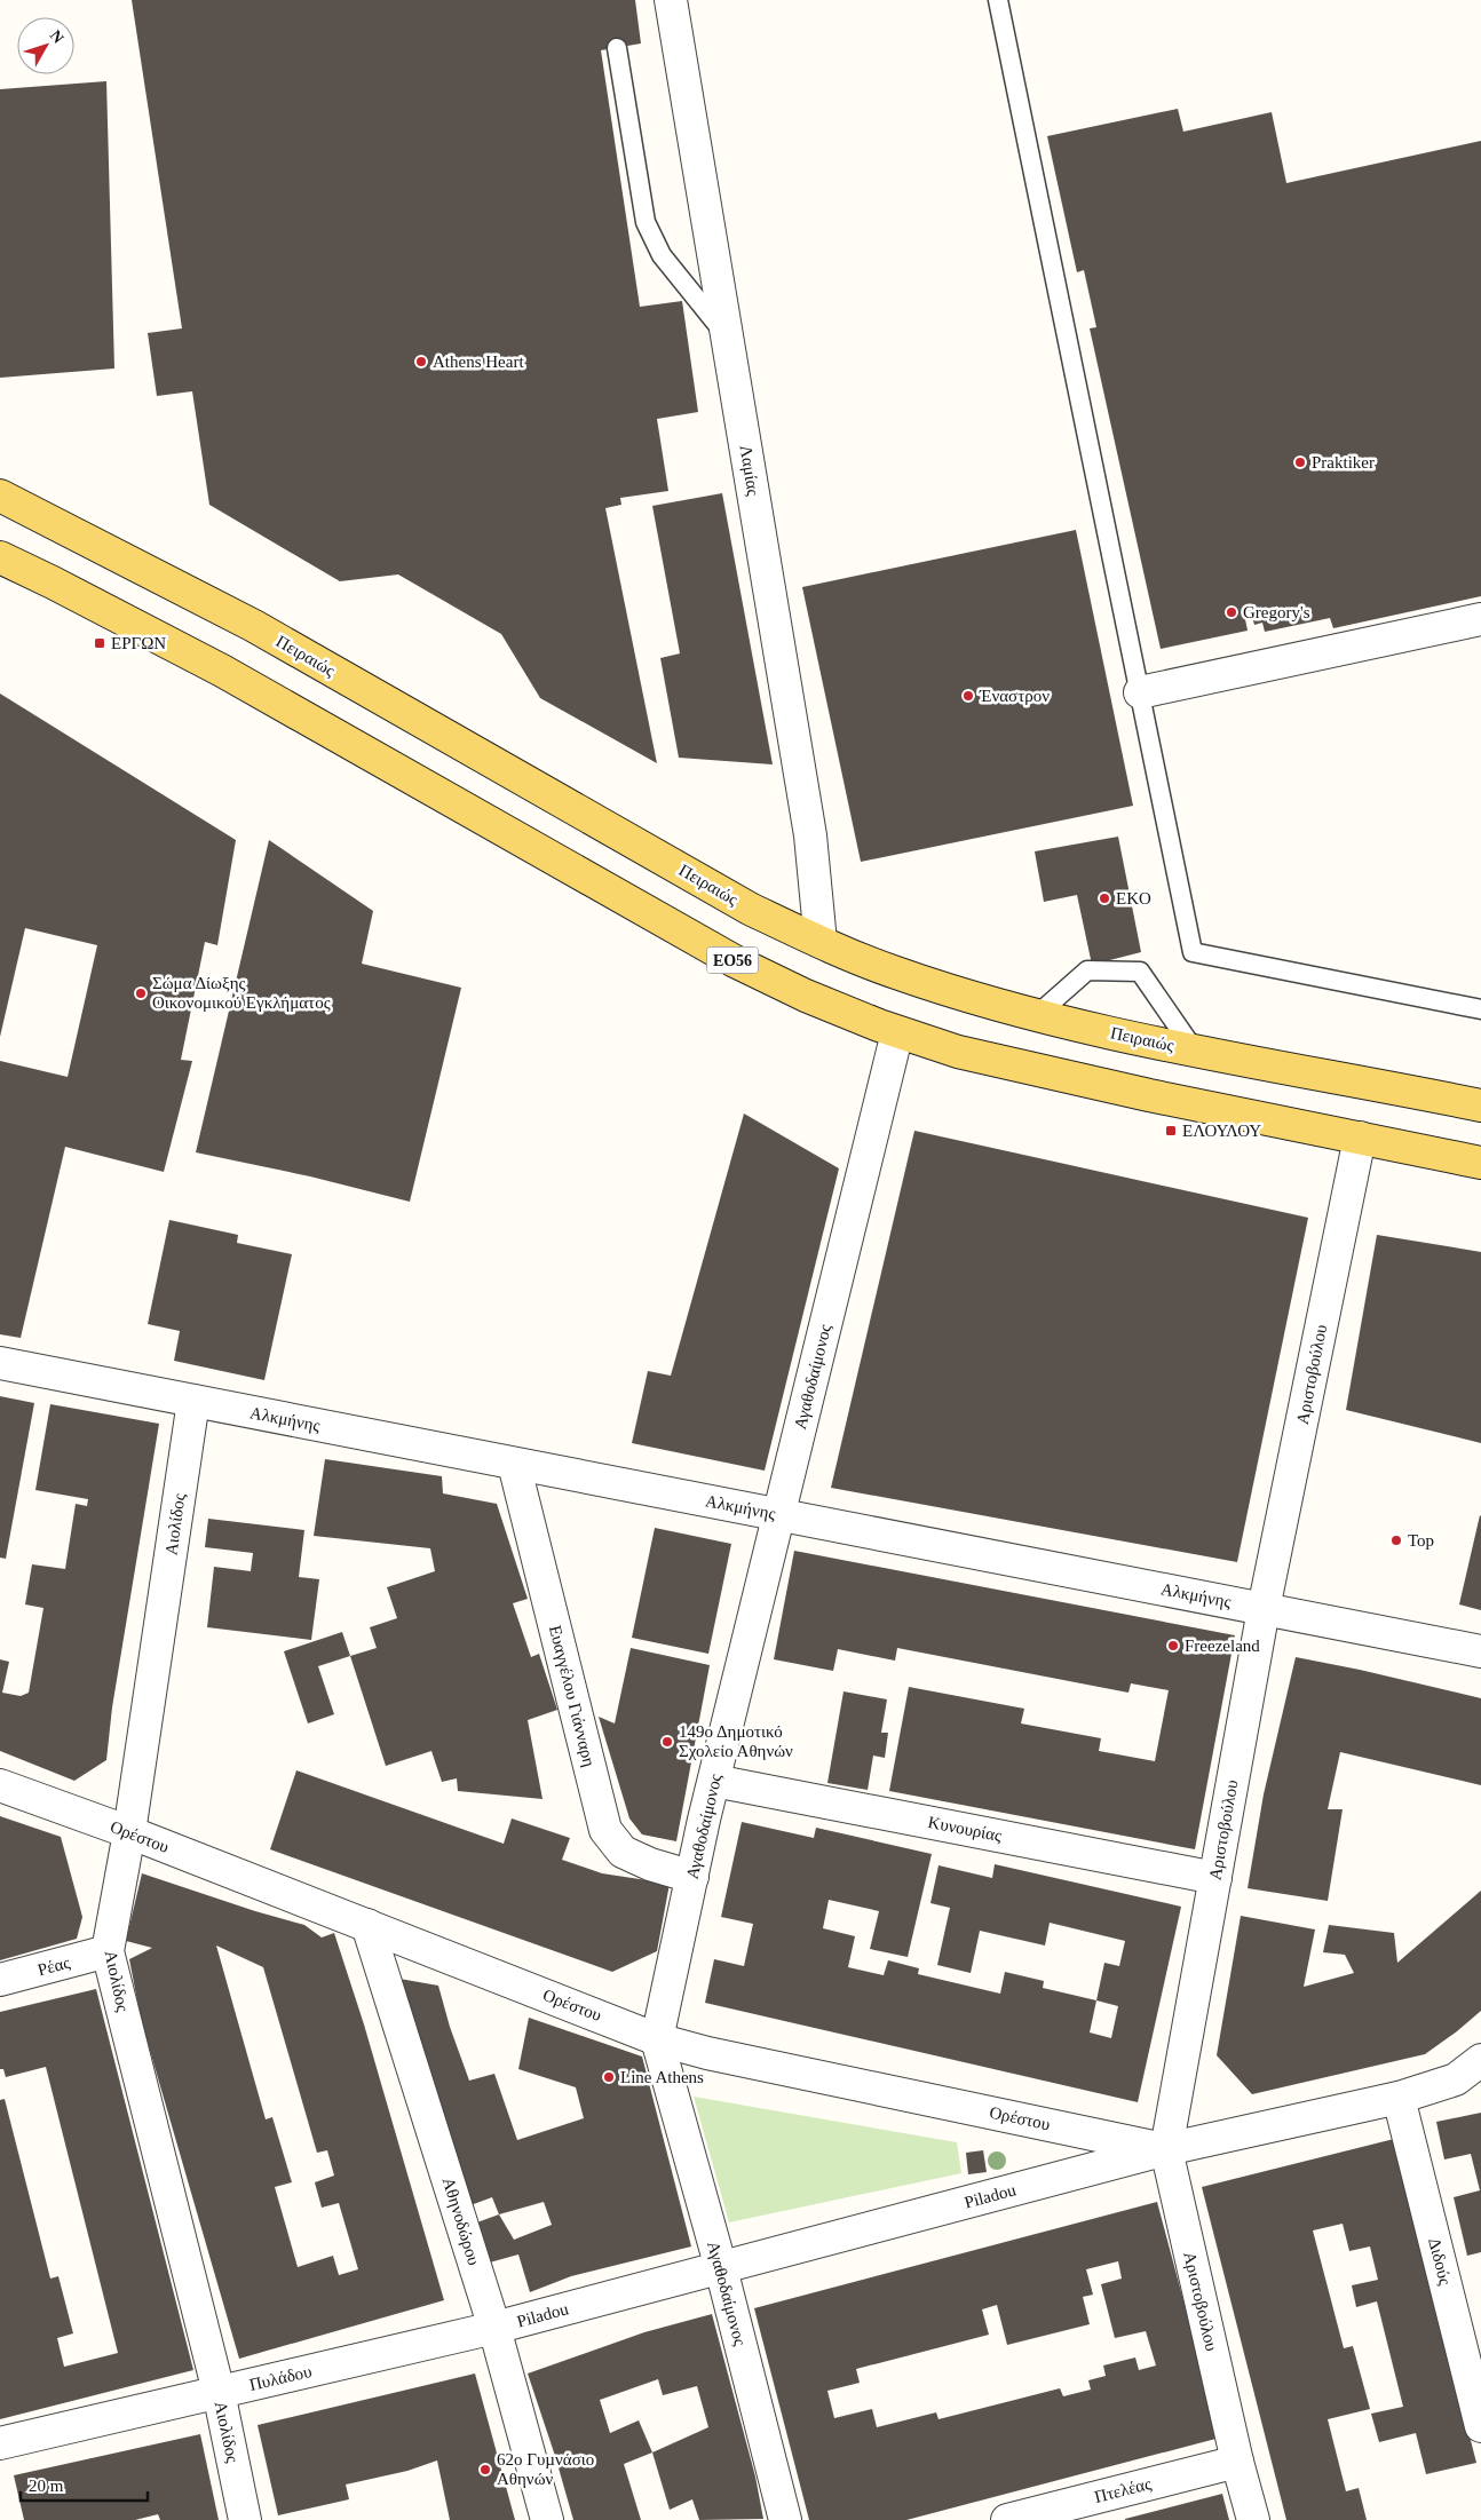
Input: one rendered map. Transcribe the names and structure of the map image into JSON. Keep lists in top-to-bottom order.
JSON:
{
  "streets": {
    "main road": ["Πειραιώς", "ΕΟ56"],
    "street": [
      "Λαμίας",
      "Αριστοβούλου",
      "Αγαθοδαίμονος",
      "Αλκμήνης",
      "Αιολίδος",
      "Ευαγγέλου Γιάνναρη",
      "Κυνουρίας",
      "Ορέστου",
      "Ρέας",
      "Piladou",
      "Αθηνοδώρου",
      "Διδούς",
      "Πυλάδου",
      "Πτελέας"
    ]
  },
  "crossings": [
    ["Λαμίας", "Πειραιώς"],
    ["ΕΟ56", "Αριστοβούλου"],
    ["ΕΟ56", "Αγαθοδαίμονος"],
    ["Αριστοβούλου", "Αλκμήνης"],
    ["Αριστοβούλου", "Κυνουρίας"],
    ["Αριστοβούλου", "Ορέστου"],
    ["Αριστοβούλου", "Piladou"],
    ["Αριστοβούλου", "Πτελέας"],
    ["Αγαθοδαίμονος", "Αλκμήνης"],
    ["Αγαθοδαίμονος", "Ευαγγέλου Γιάνναρη"],
    ["Αγαθοδαίμονος", "Κυνουρίας"],
    ["Αγαθοδαίμονος", "Ορέστου"],
    ["Αγαθοδαίμονος", "Piladou"],
    ["Αλκμήνης", "Αιολίδος"],
    ["Αλκμήνης", "Ευαγγέλου Γιάνναρη"],
    ["Αιολίδος", "Ορέστου"],
    ["Αιολίδος", "Ρέας"],
    ["Αιολίδος", "Πυλάδου"],
    ["Ορέστου", "Piladou"],
    ["Ορέστου", "Αθηνοδώρου"],
    ["Piladou", "Αθηνοδώρου"],
    ["Piladou", "Διδούς"],
    ["Piladou", "Πυλάδου"],
    ["Αθηνοδώρου", "Πυλάδου"]
  ],
  "places": {
    "other": [
      "Athens Heart",
      "Praktiker",
      "Gregory's",
      "Έναστρον",
      "EKO",
      "Σώμα Δίωξης Οικονομικού Εγκλήματος",
      "Top",
      "Freezeland",
      "149ο Δημοτικό Σχολείο Αθηνών",
      "Line Athens",
      "62ο Γυµνάσιο Αθηνών"
    ],
    "transit": ["ΕΡΓΩΝ", "ΕΛΟΥΛΟΥ"]
  },
  "scale_bar": "20 m",
  "north": "top right"
}
